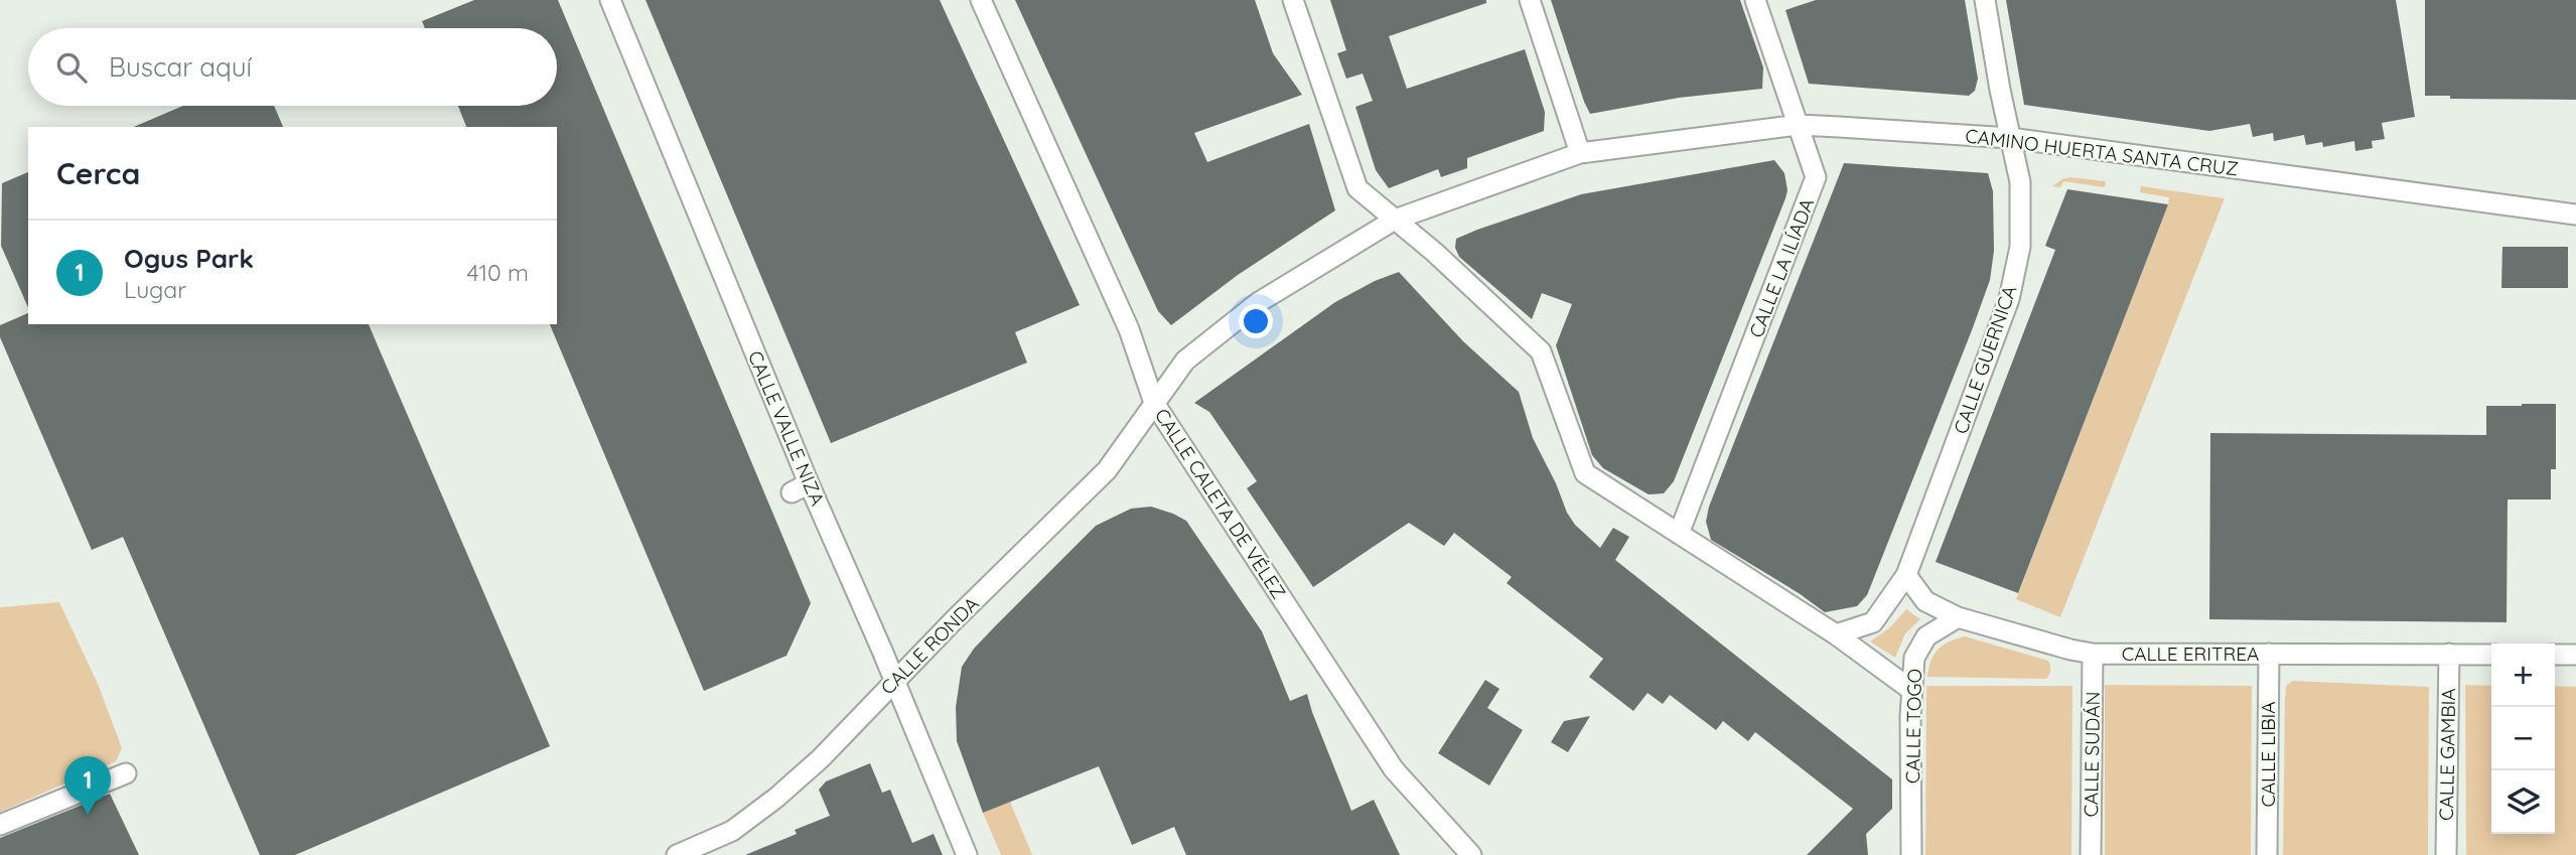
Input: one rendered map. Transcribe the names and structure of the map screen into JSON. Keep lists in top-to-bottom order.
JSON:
{
  "streets": {
    "street": [
      "CAMINO HUERTA SANTA CRUZ",
      "CALLE LA ILÍADA",
      "CALLE GUERNICA",
      "CALLE VALLE NIZA",
      "CALLE CALETA DE VÉLEZ",
      "CALLE RONDA",
      "CALLE ERITREA",
      "CALLE TOGO",
      "CALLE SUDÁN",
      "CALLE LIBIA",
      "CALLE GAMBIA"
    ]
  },
  "crossings": [
    ["CAMINO HUERTA SANTA CRUZ", "CALLE LA ILÍADA"],
    ["CAMINO HUERTA SANTA CRUZ", "CALLE GUERNICA"],
    ["CAMINO HUERTA SANTA CRUZ", "CALLE CALETA DE VÉLEZ"],
    ["CAMINO HUERTA SANTA CRUZ", "CALLE RONDA"],
    ["CALLE GUERNICA", "CALLE ERITREA"],
    ["CALLE VALLE NIZA", "CALLE RONDA"],
    ["CALLE CALETA DE VÉLEZ", "CALLE RONDA"],
    ["CALLE ERITREA", "CALLE TOGO"],
    ["CALLE ERITREA", "CALLE SUDÁN"],
    ["CALLE ERITREA", "CALLE LIBIA"],
    ["CALLE ERITREA", "CALLE GAMBIA"]
  ],
  "page": {
    "search": "Buscar aquí",
    "heading": "Cerca",
    "list": [
      {
        "mark": "1",
        "name": "Ogus Park",
        "note": "Lugar",
        "value": "410 m"
      }
    ],
    "map_buttons": ["+", "−"],
    "pins": "1"
  }
}
